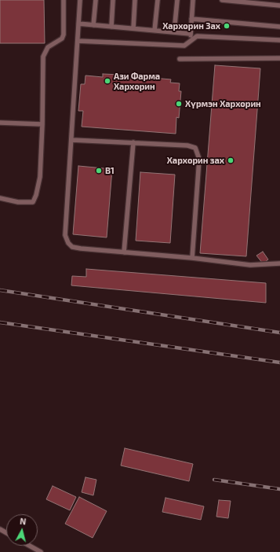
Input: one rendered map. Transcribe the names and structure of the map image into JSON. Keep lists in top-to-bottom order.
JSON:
{
  "places": [
    "Хархорин 3ах",
    "Ази Фарма Хархорин",
    "Хүрмэн Хархорин",
    "Хархорин зах",
    "B1"
  ],
  "north": "top"
}
